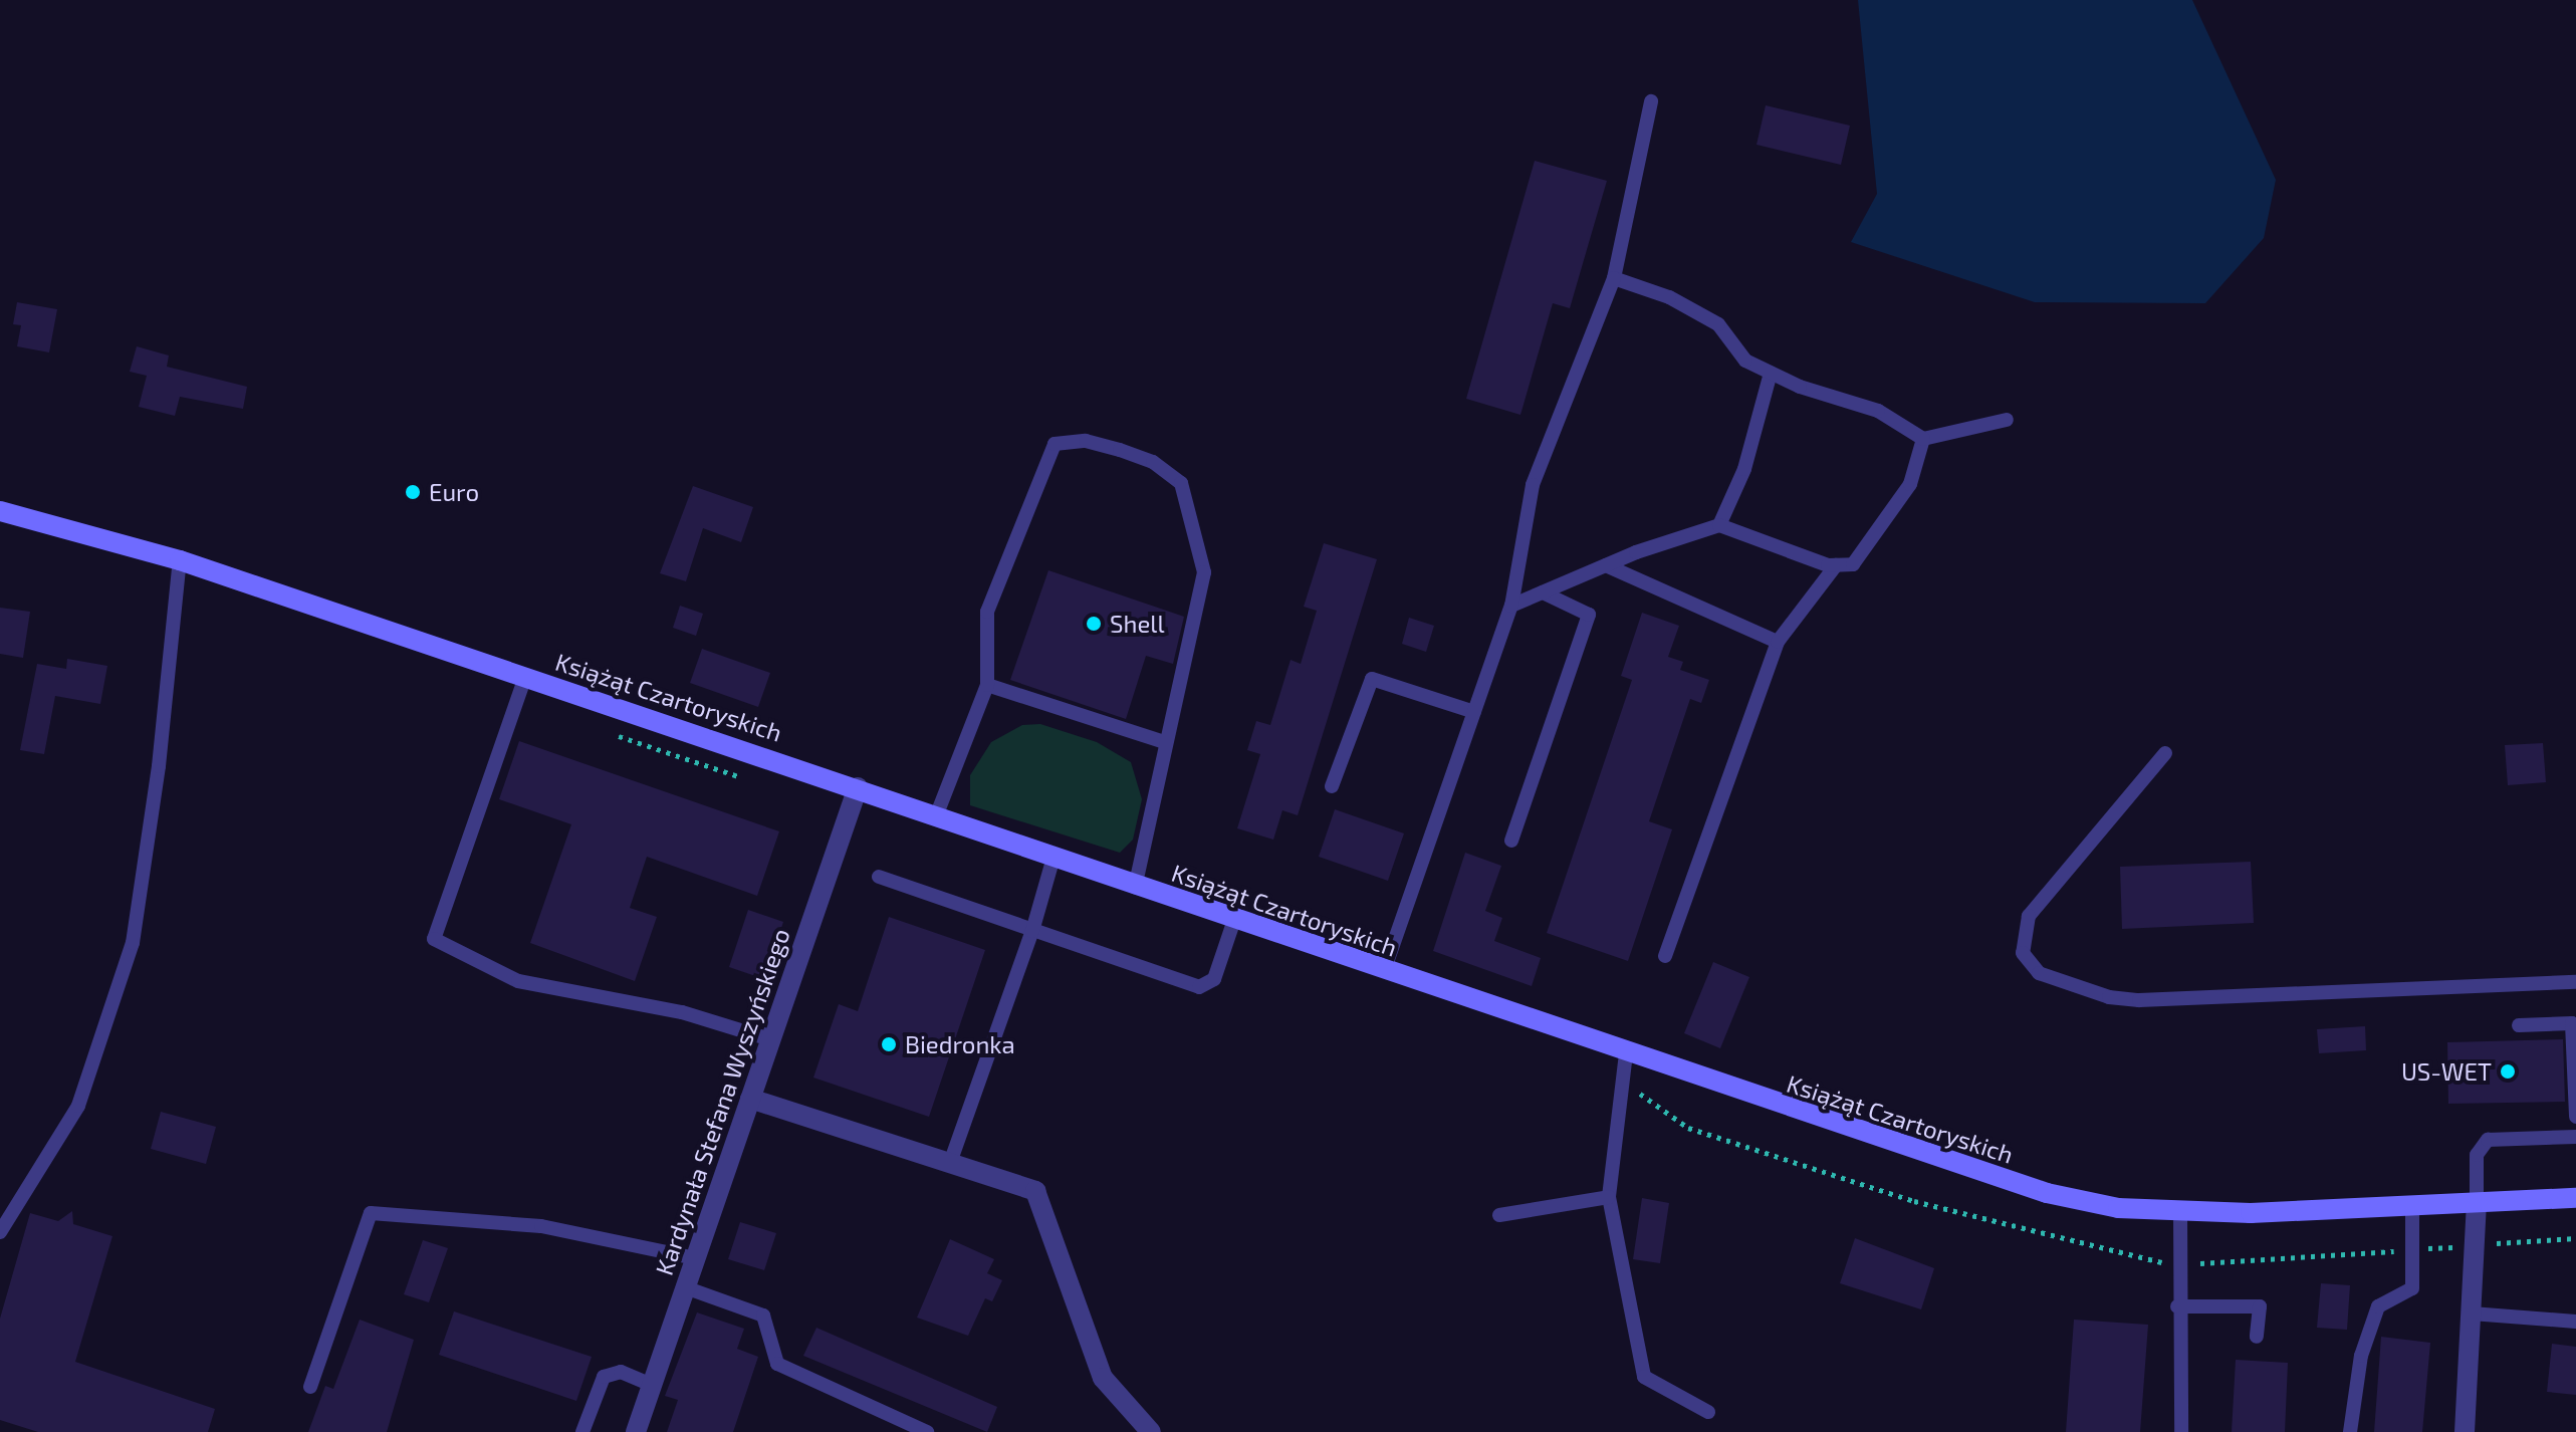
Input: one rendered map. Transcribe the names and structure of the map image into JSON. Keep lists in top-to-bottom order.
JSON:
{
  "streets": {
    "main road": ["Książąt Czartoryskich"],
    "street": ["Kardynała Stefana Wyszyńskiego"]
  },
  "crossings": [
    ["Książąt Czartoryskich", "Kardynała Stefana Wyszyńskiego"]
  ],
  "places": [
    "Euro",
    "Shell",
    "Biedronka",
    "US-WET"
  ]
}
